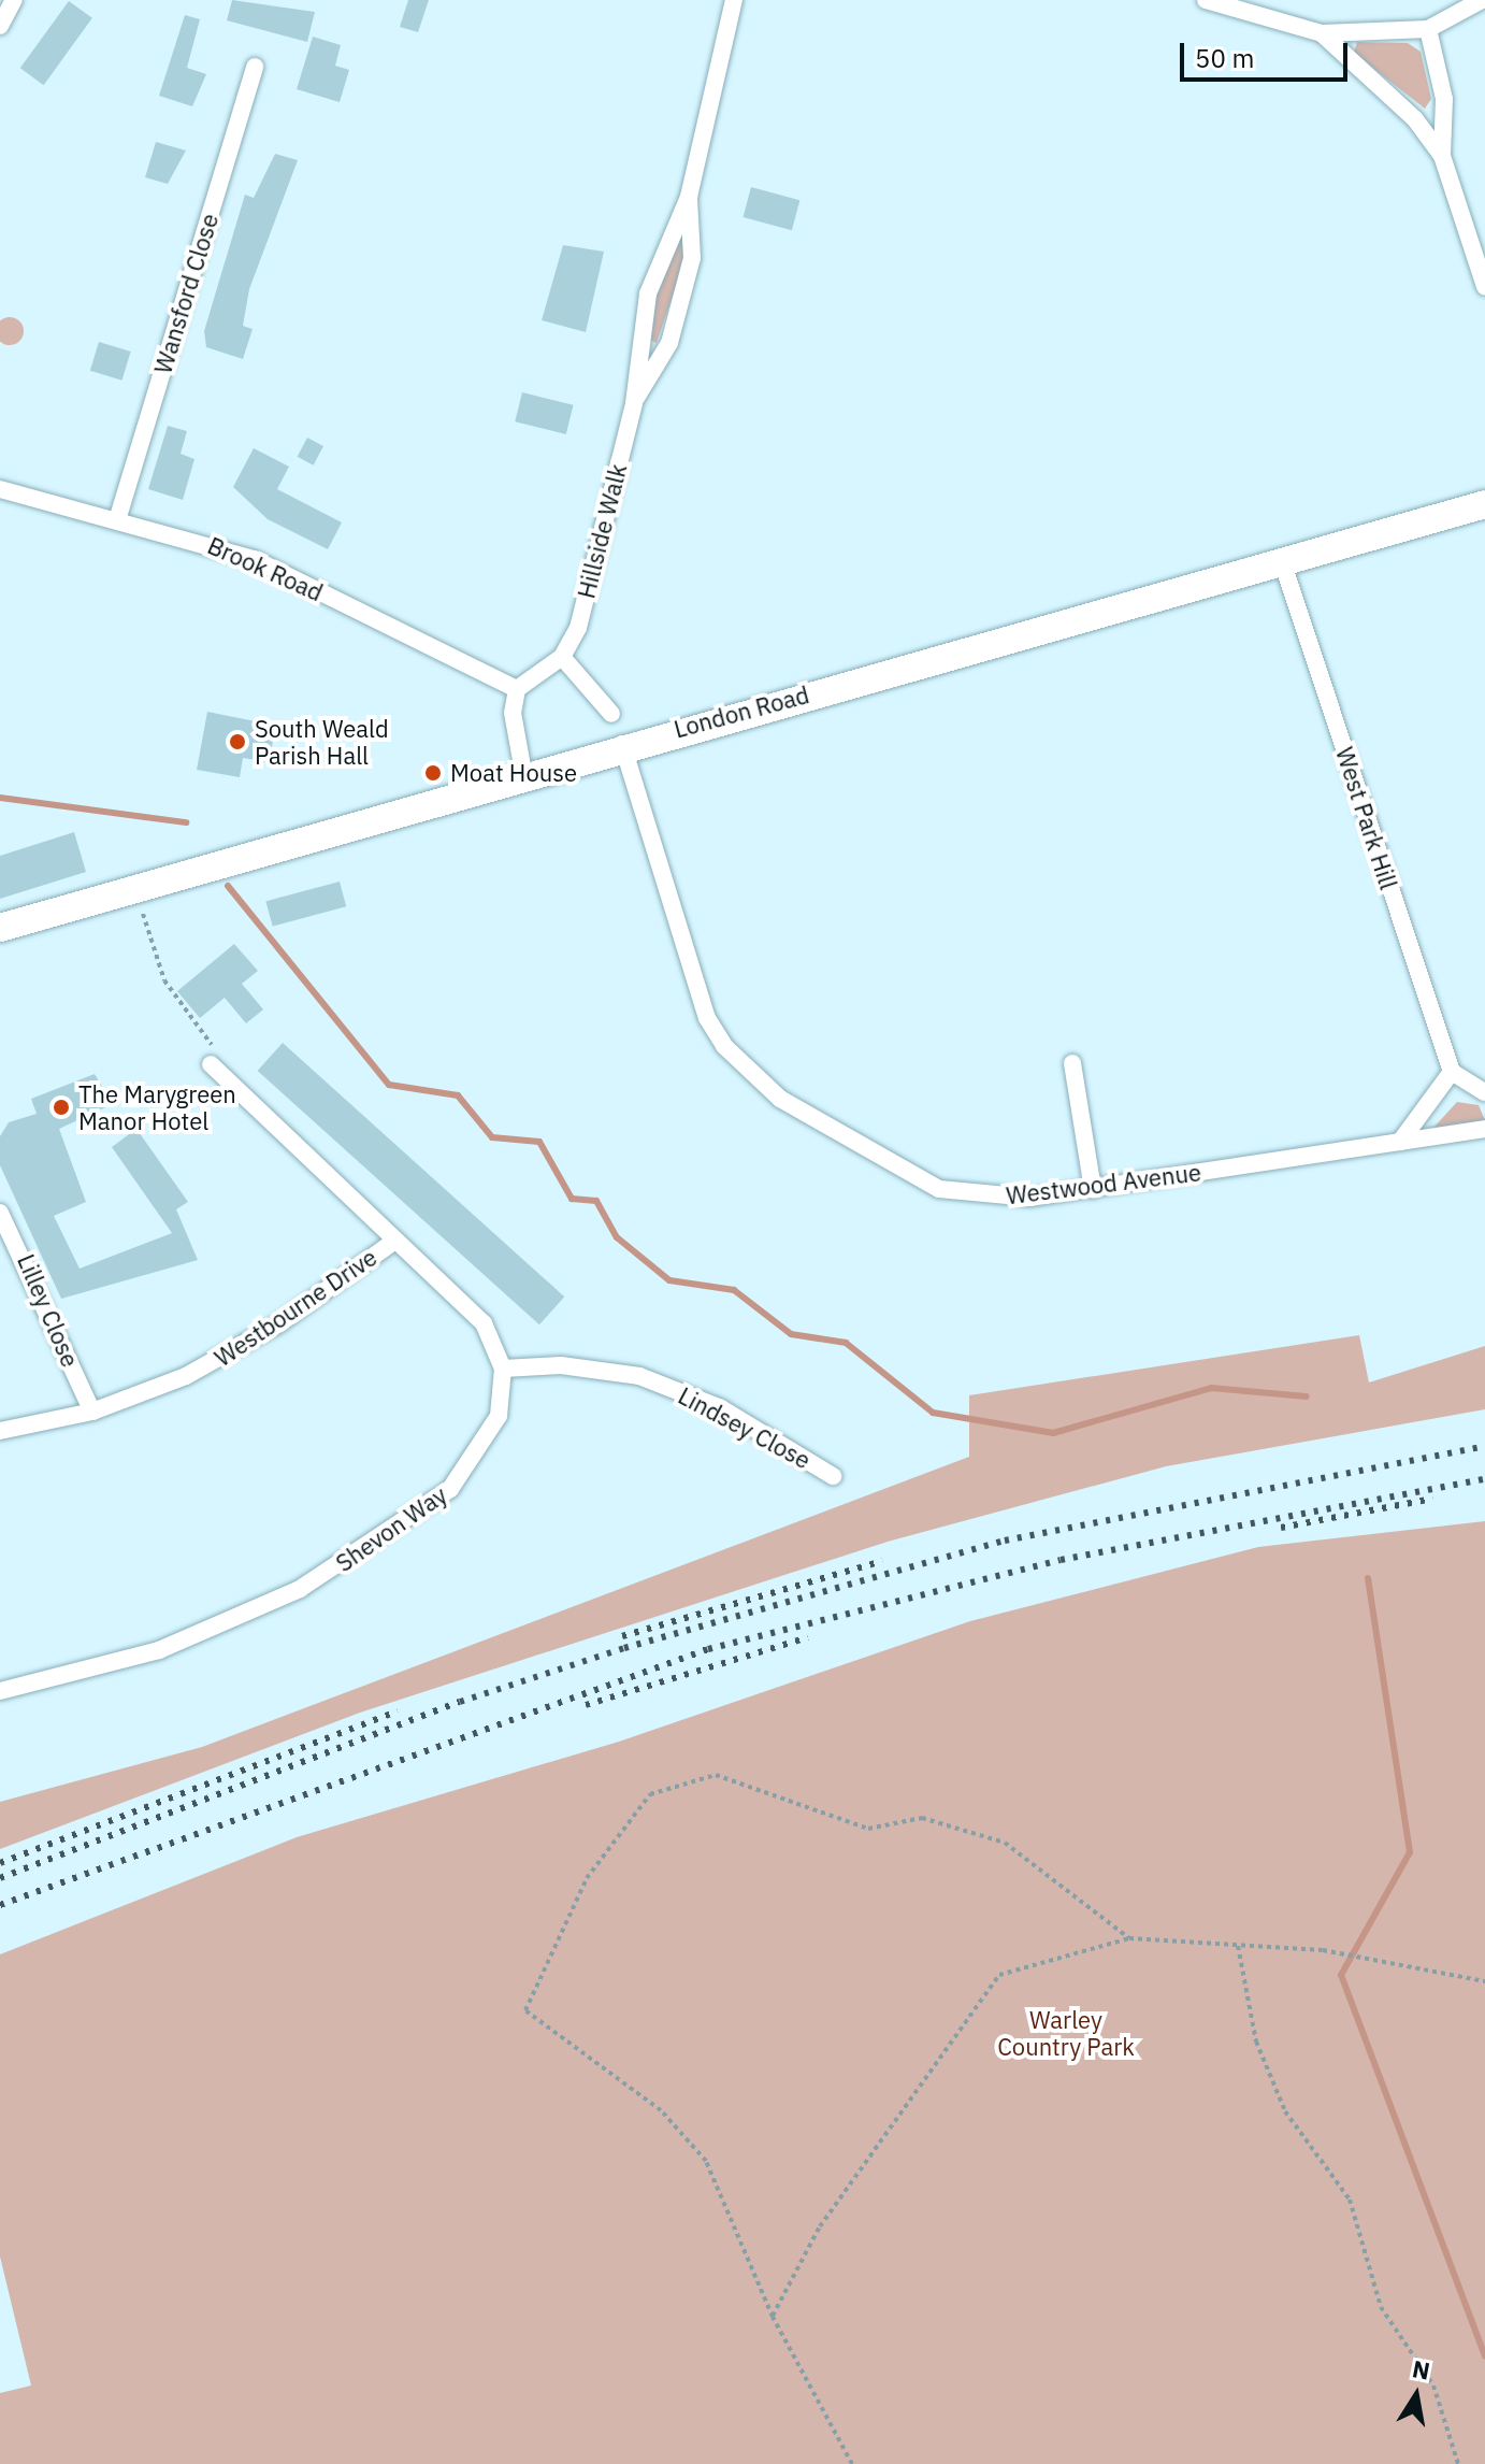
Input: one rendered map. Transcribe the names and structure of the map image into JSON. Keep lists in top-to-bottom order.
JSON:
{
  "streets": {
    "main road": ["London Road"],
    "street": [
      "Wansford Close",
      "Hillside Walk",
      "Brook Road",
      "West Park Hill",
      "Westwood Avenue",
      "Westbourne Drive",
      "Lilley Close",
      "Lindsey Close",
      "Shevon Way"
    ]
  },
  "crossings": [
    ["Wansford Close", "Brook Road"],
    ["London Road", "West Park Hill"],
    ["London Road", "Westwood Avenue"],
    ["Westbourne Drive", "Lilley Close"],
    ["Lindsey Close", "Shevon Way"]
  ],
  "parks": ["Warley Country Park"],
  "places": ["South Weald Parish Hall", "Moat House", "The Marygreen Manor Hotel"],
  "scale_bar": "50 m",
  "north": "top"
}
